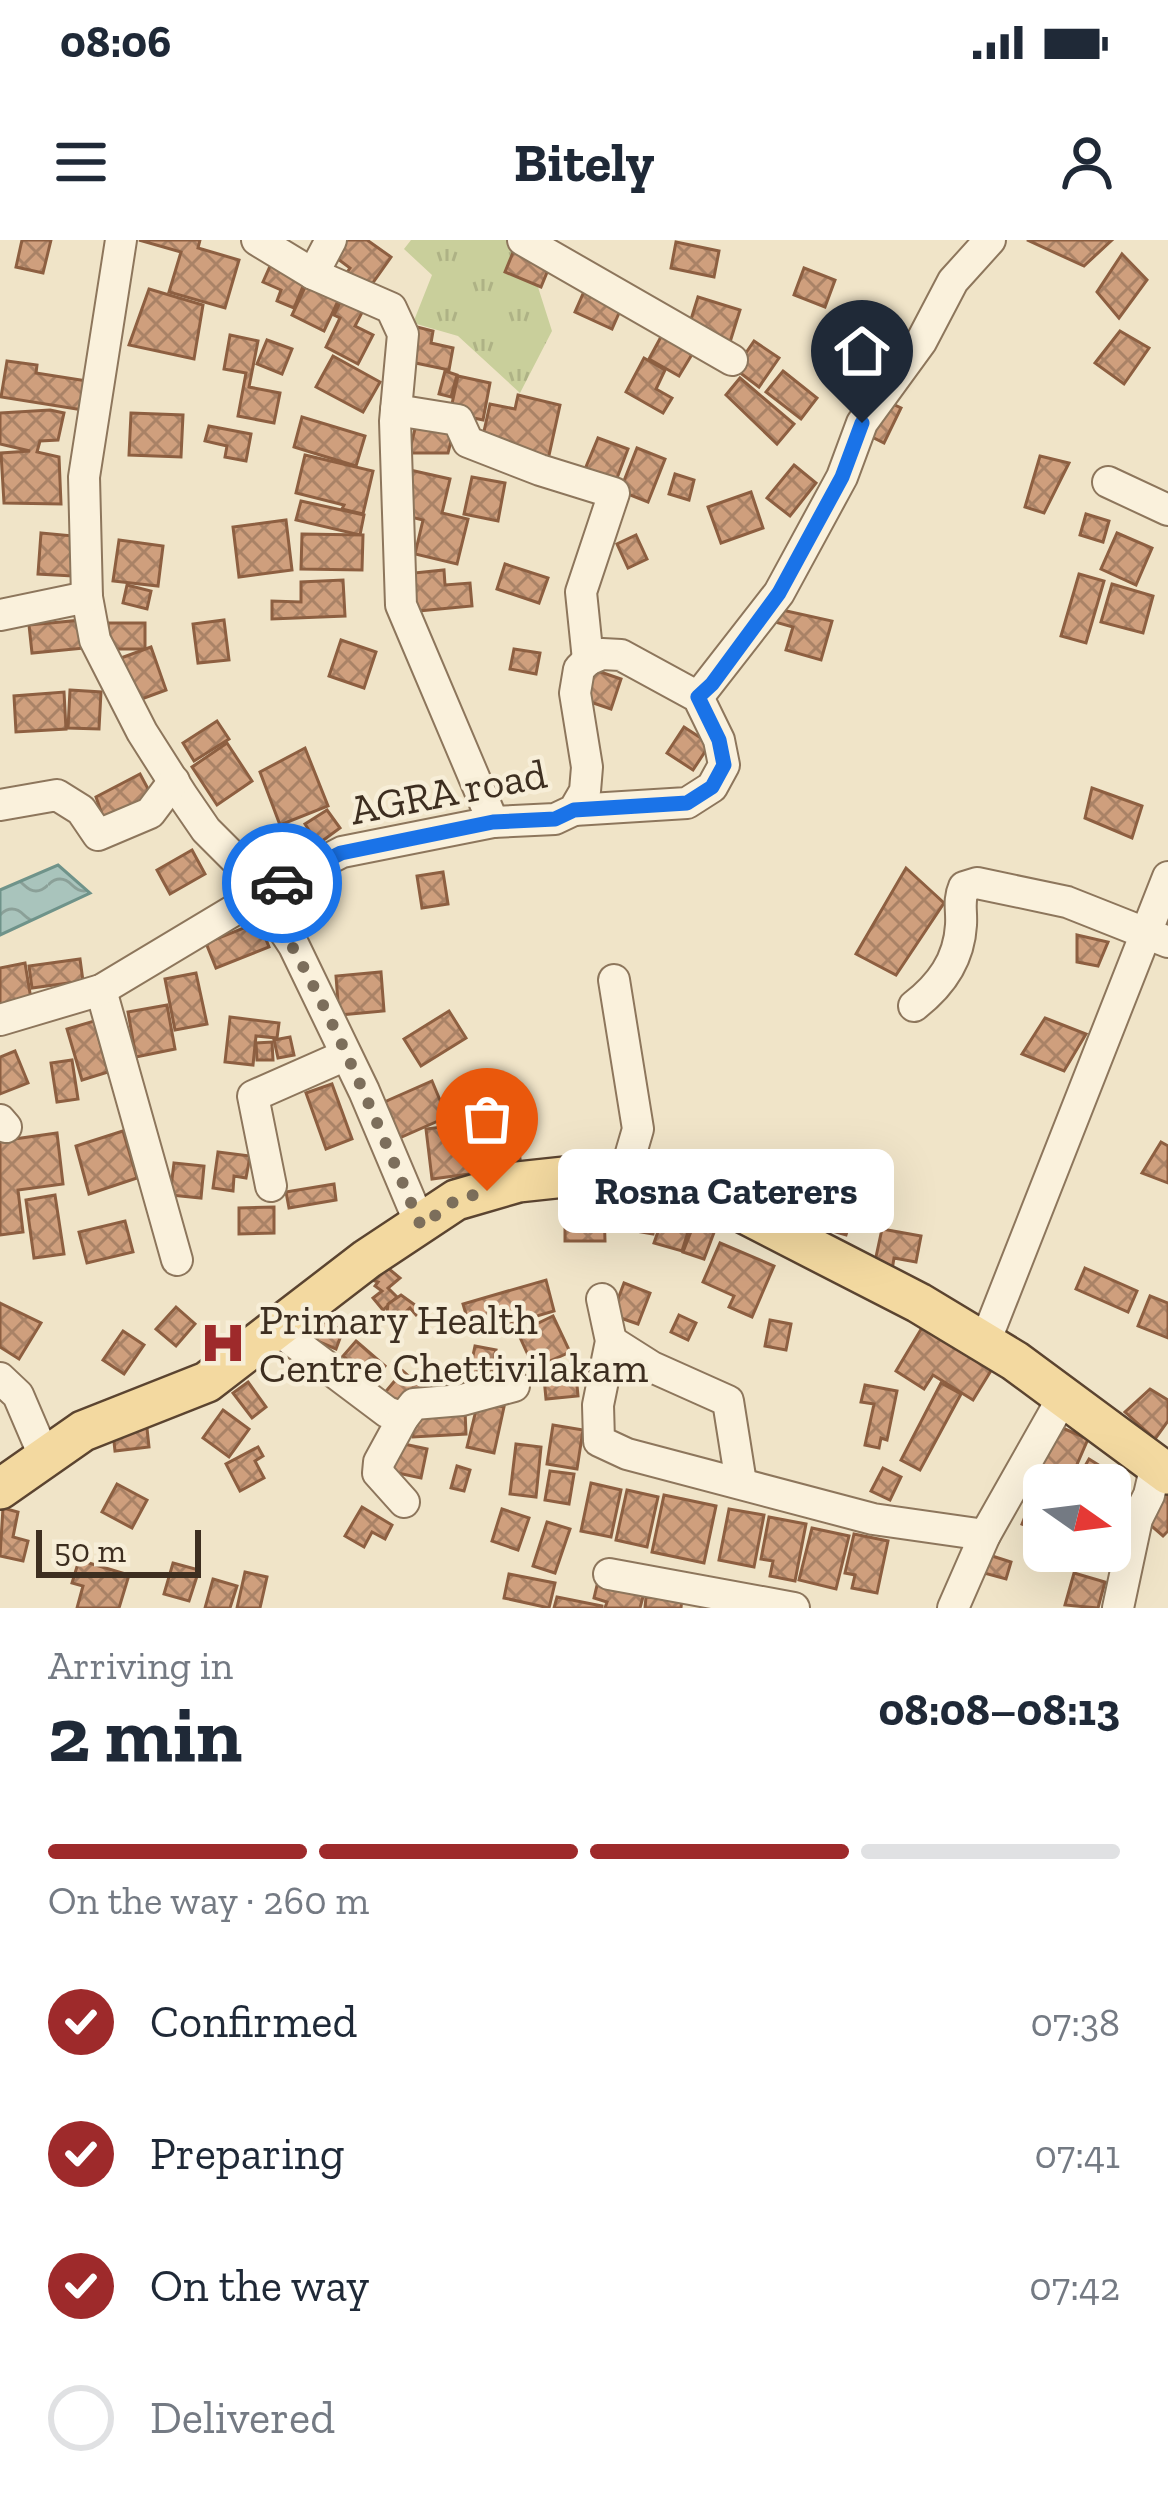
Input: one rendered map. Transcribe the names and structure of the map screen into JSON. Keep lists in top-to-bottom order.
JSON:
{
  "streets": {
    "street": ["AGRA road"]
  },
  "places": {
    "other": ["Rosna Caterers"],
    "hospital": ["Primary Health Centre Chettivilakam"]
  },
  "scale_bar": "50 m",
  "north": "right",
  "page": {
    "status": "08:06",
    "header": "Bitely",
    "bubble": "Rosna Caterers",
    "scale": "50 m",
    "heading": ["2 min", "Arriving in", "08:08–08:13"],
    "bar": "On the way · 260 m",
    "list": [
      ["Confirmed", "07:38"],
      ["Preparing", "07:41"],
      ["On the way", "07:42"],
      "Delivered"
    ]
  }
}
